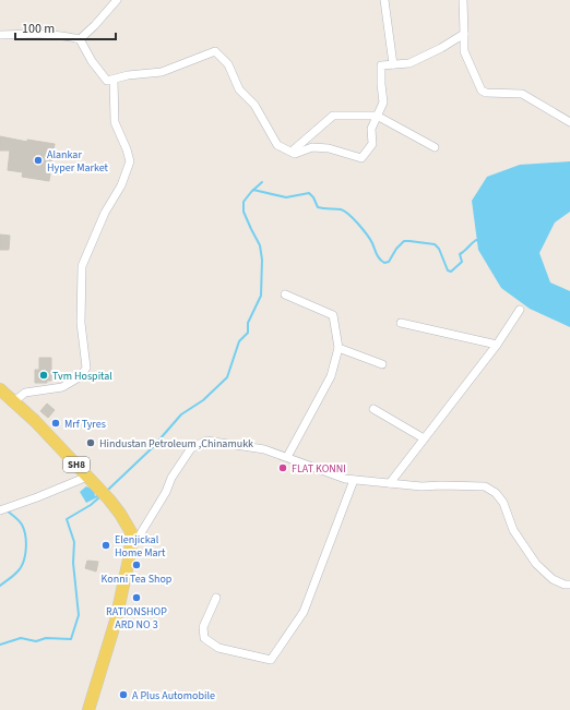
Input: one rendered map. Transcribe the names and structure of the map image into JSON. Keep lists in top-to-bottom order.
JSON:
{
  "streets": {
    "main road": ["SH8"]
  },
  "places": [
    "Alankar Hyper Market",
    "Tvm Hospital",
    "Mrf Tyres",
    "Hindustan Petroleum ,Chinamukk",
    "FLAT KONNI",
    "Elenjickal Home Mart",
    "Konni Tea Shop",
    "RATIONSHOP ARD NO 3",
    "A Plus Automobile"
  ],
  "scale_bar": "100 m"
}
